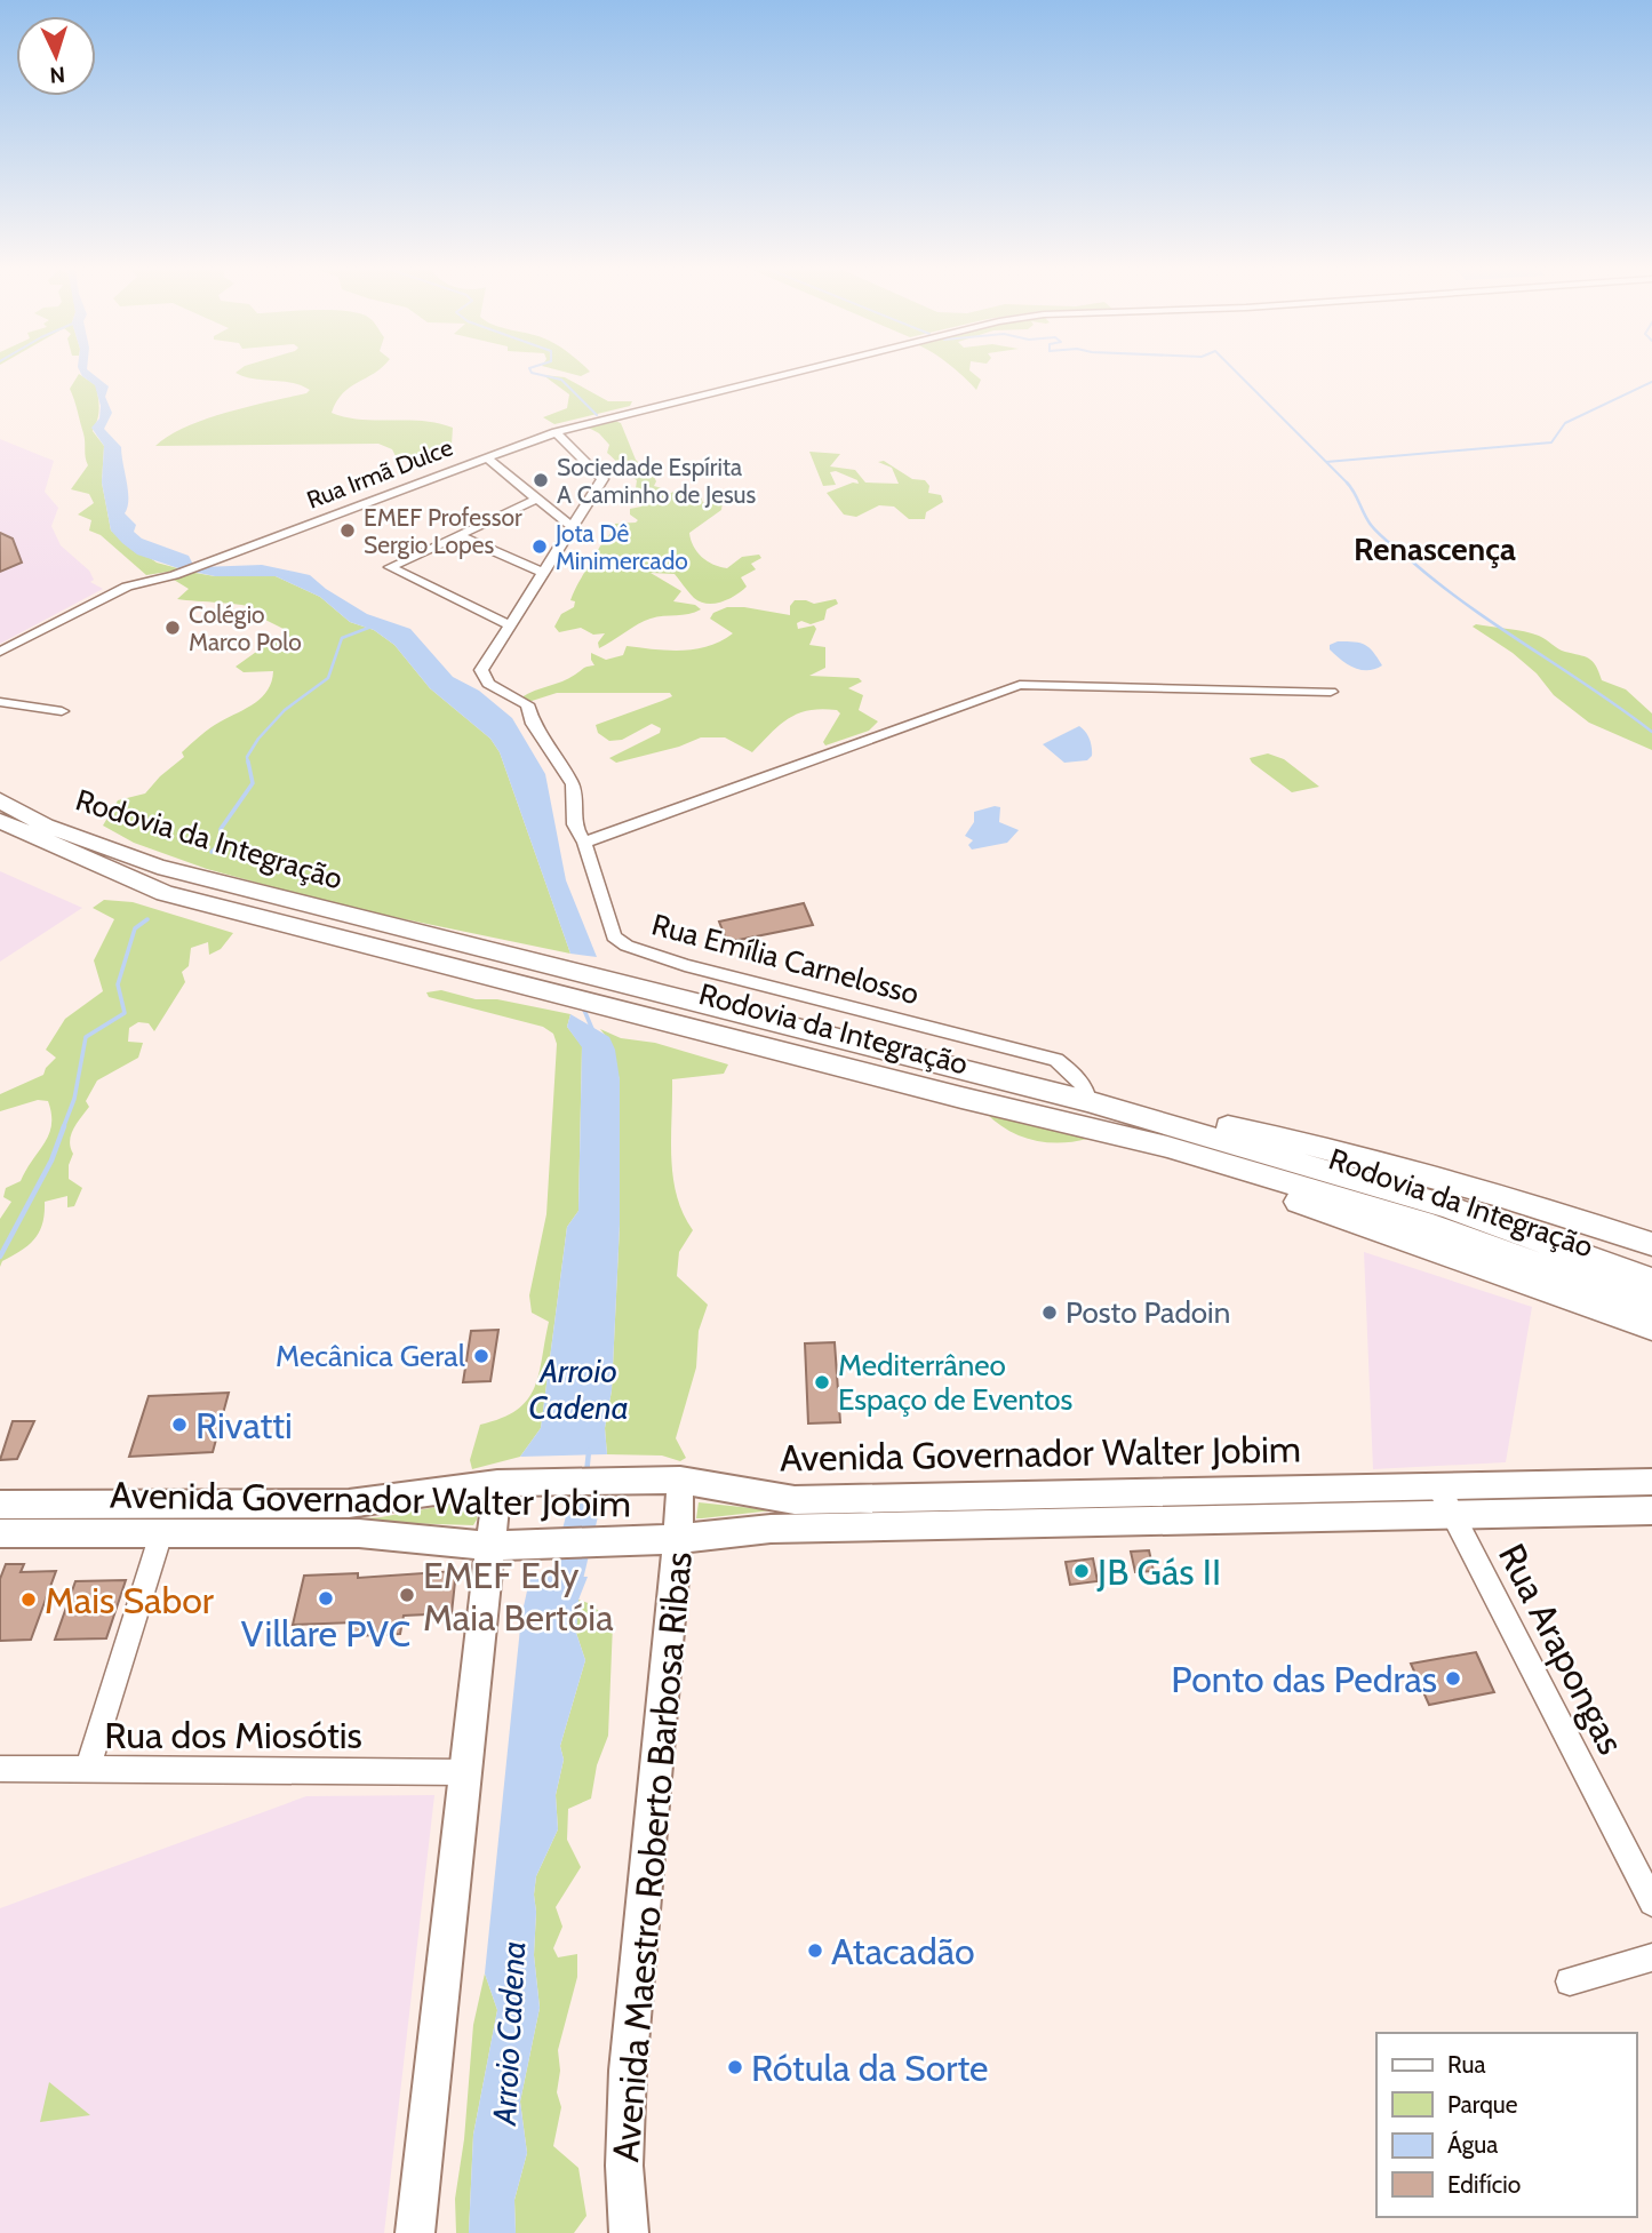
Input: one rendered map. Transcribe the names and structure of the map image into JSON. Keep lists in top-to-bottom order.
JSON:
{
  "streets": {
    "highway": ["Rodovia da Integração"],
    "main road": ["Avenida Governador Walter Jobim", "Avenida Maestro Roberto Barbosa Ribas"],
    "street": [
      "Rua Irmã Dulce",
      "Rua Emília Carnelosso",
      "Rua Arapongas",
      "Rua dos Miosótis"
    ]
  },
  "crossings": [
    ["Rodovia da Integração", "Rua Emília Carnelosso"],
    ["Avenida Governador Walter Jobim", "Rua Arapongas"],
    ["Avenida Governador Walter Jobim", "Avenida Maestro Roberto Barbosa Ribas"]
  ],
  "districts": ["Renascença"],
  "water": ["Arroio Cadena"],
  "places": [
    "Sociedade Espírita A Caminho de Jesus",
    "EMEF Professor Sergio Lopes",
    "Jota Dê Minimercado",
    "Colégio Marco Polo",
    "Posto Padoin",
    "Mecânica Geral",
    "Mediterrâneo Espaço de Eventos",
    "Rivatti",
    "JB Gás II",
    "EMEF Edy Maia Bertóia",
    "Villare PVC",
    "Mais Sabor",
    "Ponto das Pedras",
    "Atacadão",
    "Rótula da Sorte"
  ],
  "legend": [
    "Rua",
    "Parque",
    "Água",
    "Edifício"
  ],
  "north": "bottom"
}
